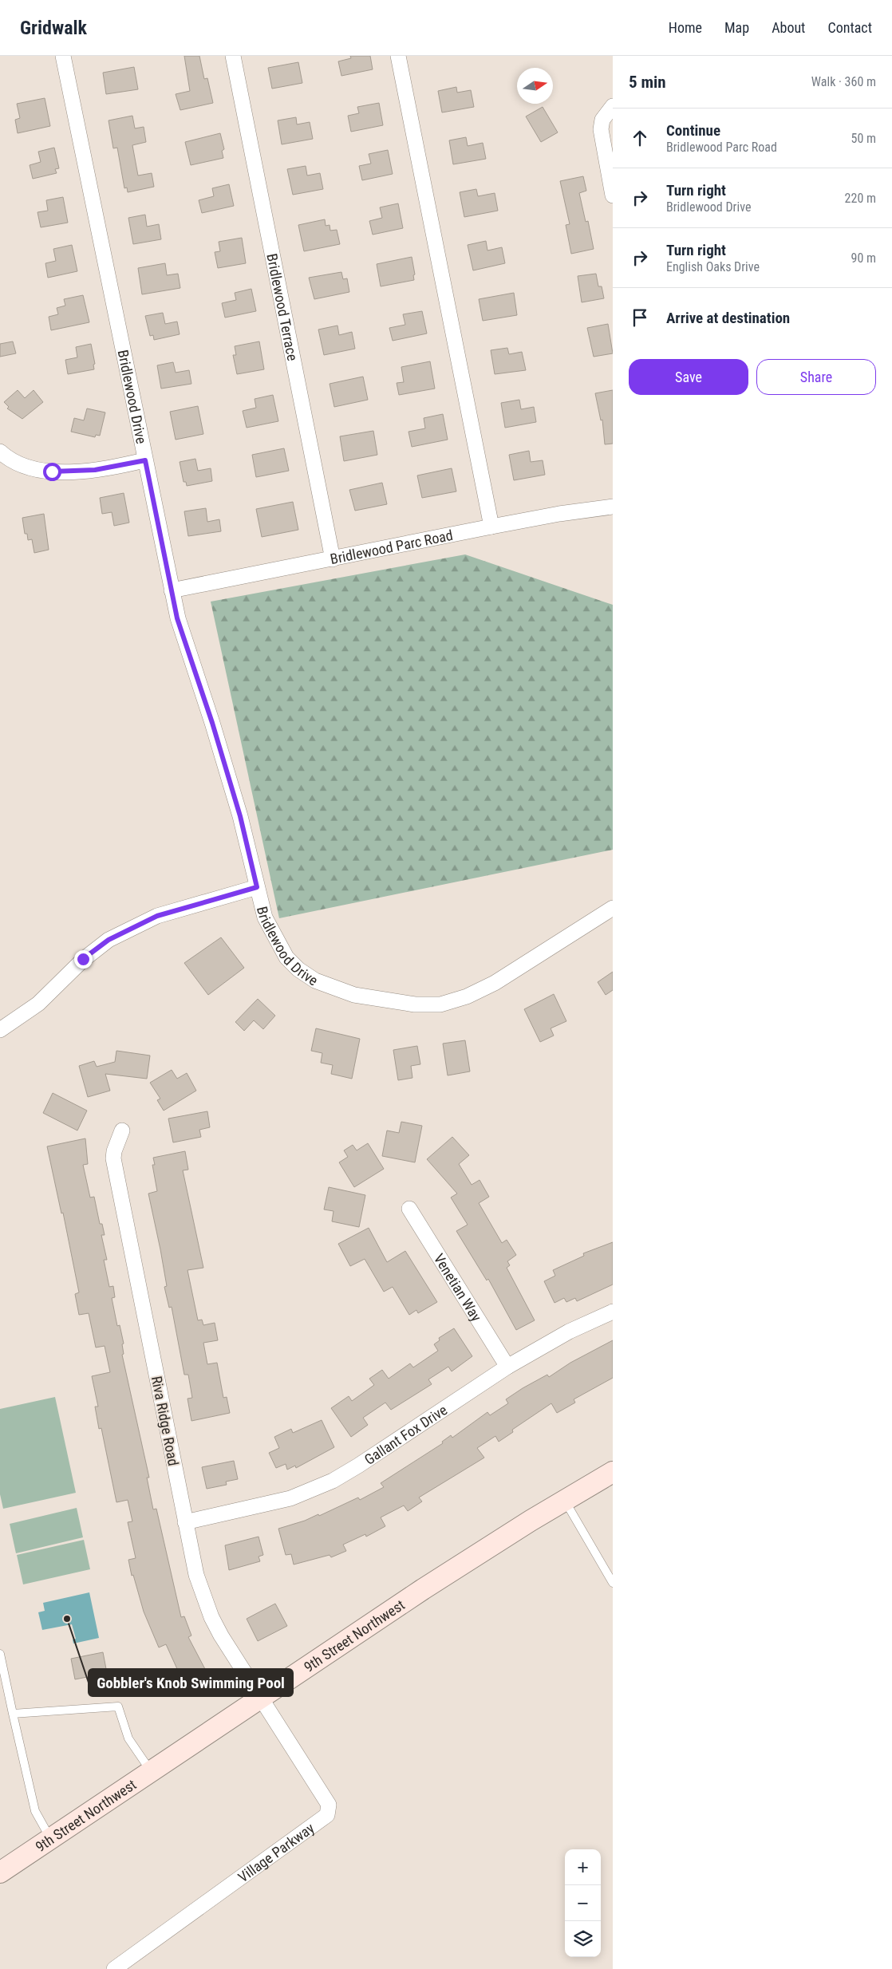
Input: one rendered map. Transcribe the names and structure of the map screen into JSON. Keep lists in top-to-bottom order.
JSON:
{
  "streets": {
    "street": [
      "Bridlewood Terrace",
      "Bridlewood Drive",
      "Bridlewood Parc Road",
      "Venetian Way",
      "Riva Ridge Road",
      "Gallant Fox Drive",
      "9th Street Northwest",
      "Village Parkway"
    ]
  },
  "crossings": [
    ["Bridlewood Terrace", "Bridlewood Parc Road"],
    ["Bridlewood Drive", "Bridlewood Parc Road"],
    ["Venetian Way", "Gallant Fox Drive"],
    ["Riva Ridge Road", "Gallant Fox Drive"],
    ["Riva Ridge Road", "9th Street Northwest"],
    ["Riva Ridge Road", "Village Parkway"],
    ["9th Street Northwest", "Village Parkway"]
  ],
  "places": ["Gobbler's Knob Swimming Pool"],
  "north": "right",
  "page": {
    "header": "Gridwalk",
    "nav": [
      "Home",
      "Map",
      "About",
      "Contact"
    ],
    "heading": ["5 min", "Walk · 360 m"],
    "list": [
      ["Continue", "Bridlewood Parc Road", "50 m"],
      ["Turn right", "Bridlewood Drive", "220 m"],
      ["Turn right", "English Oaks Drive", "90 m"],
      "Arrive at destination"
    ],
    "buttons": ["Save", "Share"],
    "map_buttons": ["+", "−"]
  }
}
